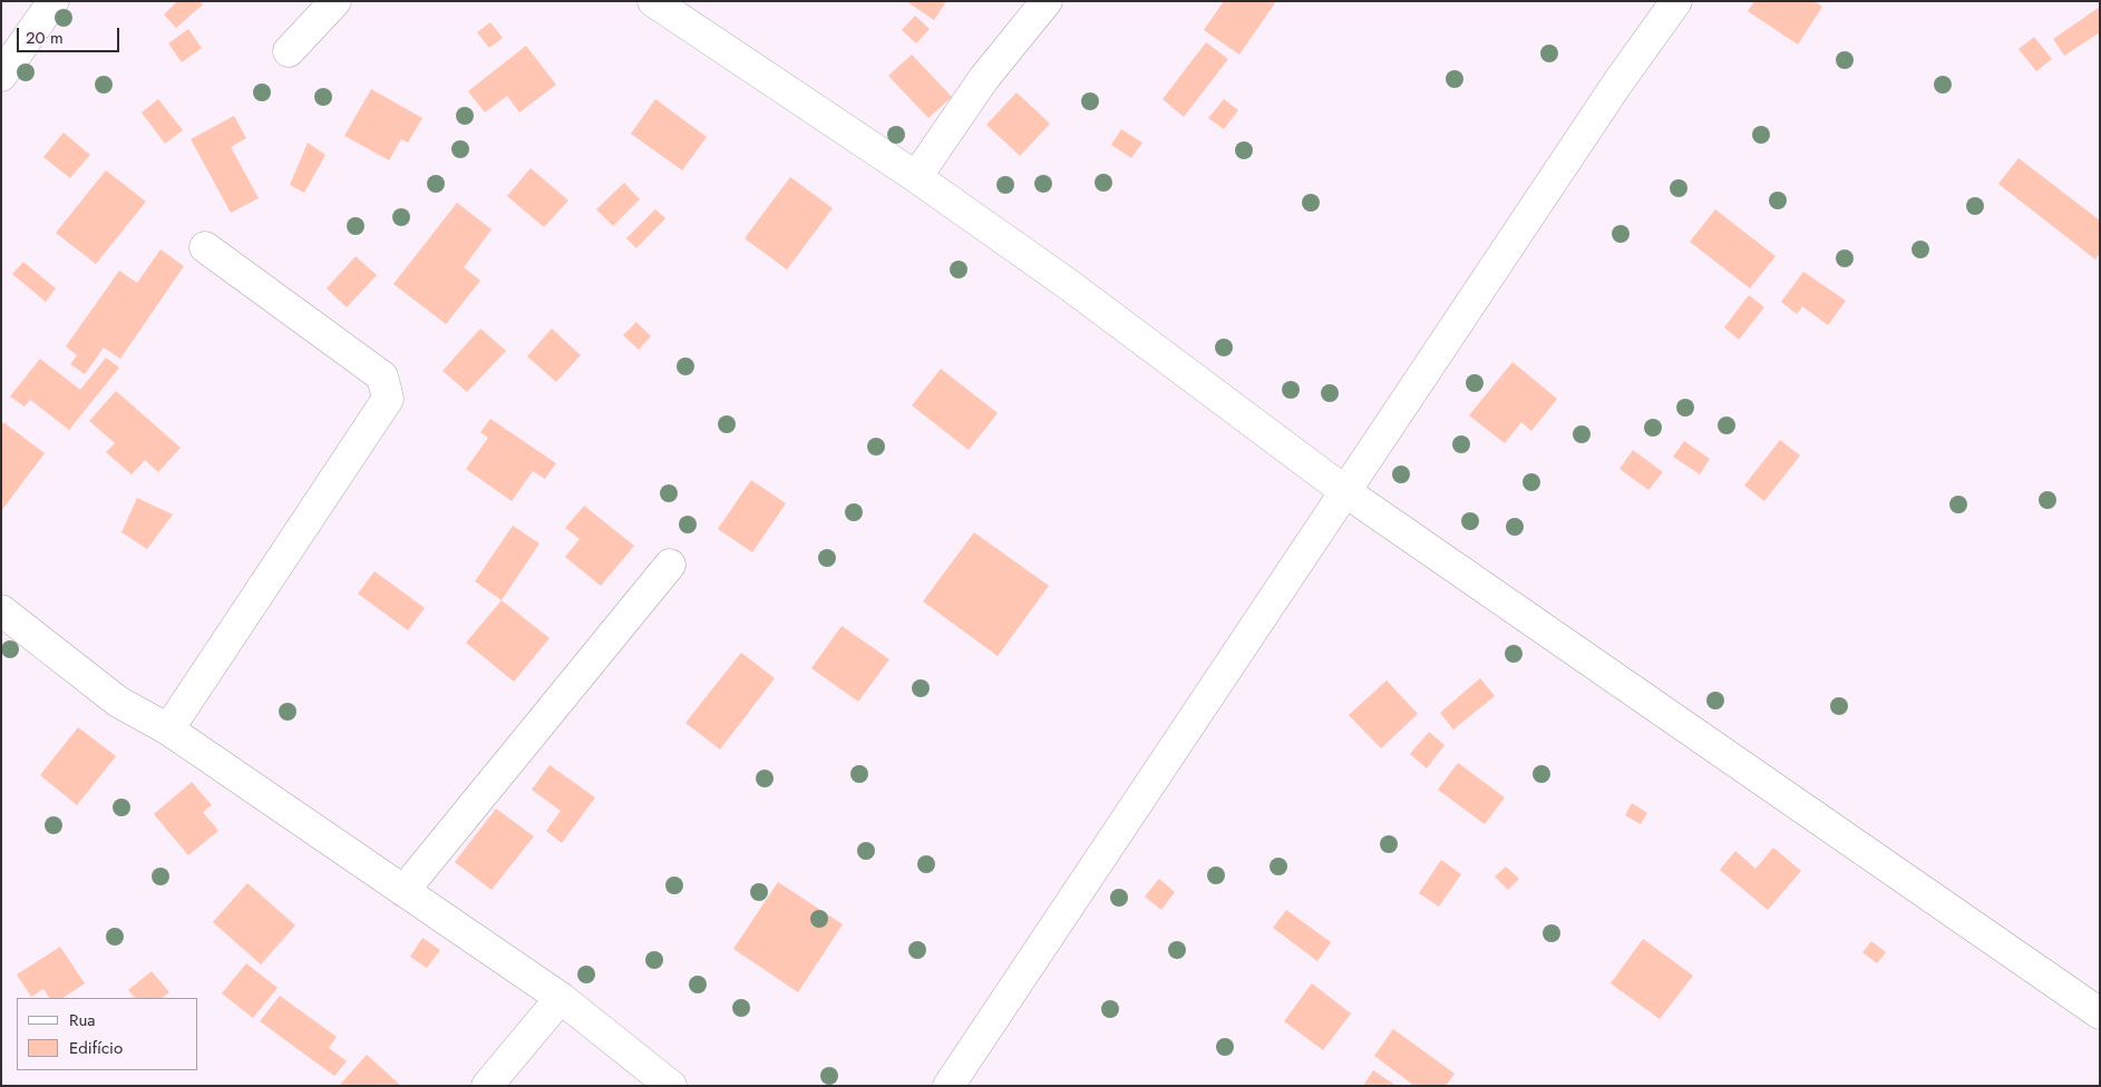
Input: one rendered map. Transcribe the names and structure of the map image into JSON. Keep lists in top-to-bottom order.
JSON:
{
  "legend": ["Rua", "Edifício"],
  "scale_bar": "20 m"
}
